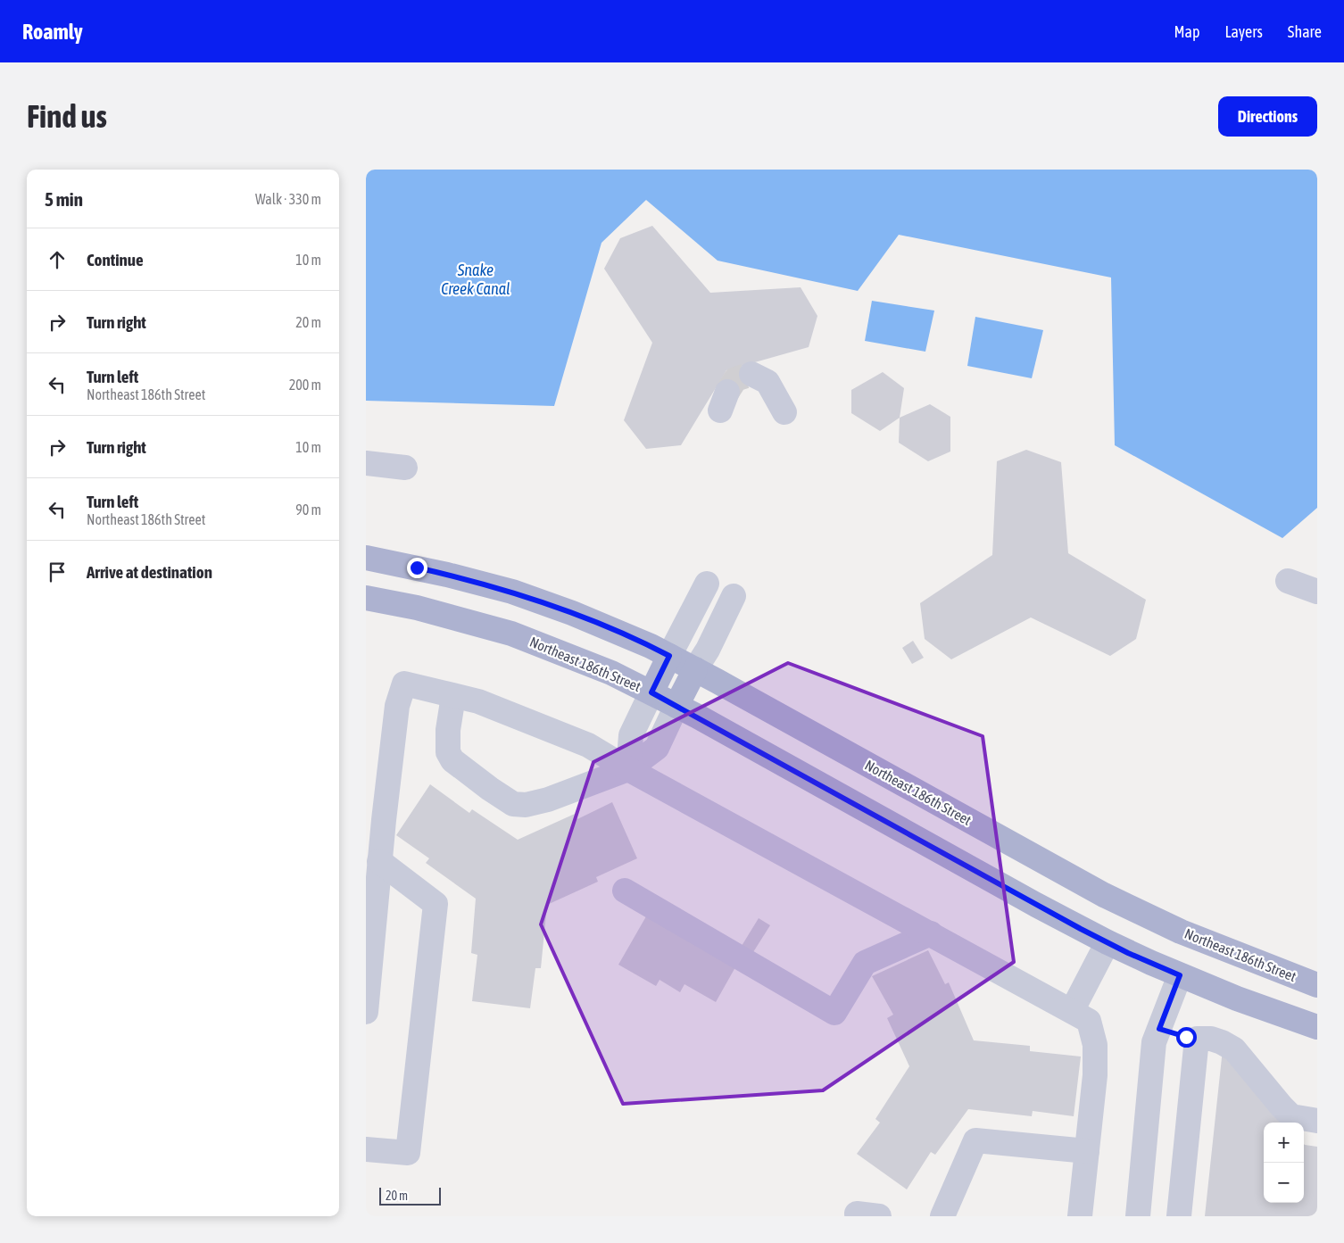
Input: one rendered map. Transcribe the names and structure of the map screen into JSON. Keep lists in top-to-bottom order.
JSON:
{
  "streets": {
    "main road": ["Northeast 186th Street"]
  },
  "water": ["Snake Creek Canal"],
  "scale_bar": "20 m",
  "page": {
    "header": "Roamly",
    "nav": ["Map", "Layers", "Share"],
    "buttons": "Directions",
    "title": "Find us",
    "heading": ["5 min", "Walk · 330 m"],
    "list": [
      ["Continue", "10 m"],
      ["Turn right", "20 m"],
      ["Turn left", "Northeast 186th Street", "200 m"],
      ["Turn right", "10 m"],
      ["Turn left", "Northeast 186th Street", "90 m"],
      "Arrive at destination"
    ],
    "map_buttons": ["+", "−"],
    "scale": "20 m"
  }
}
